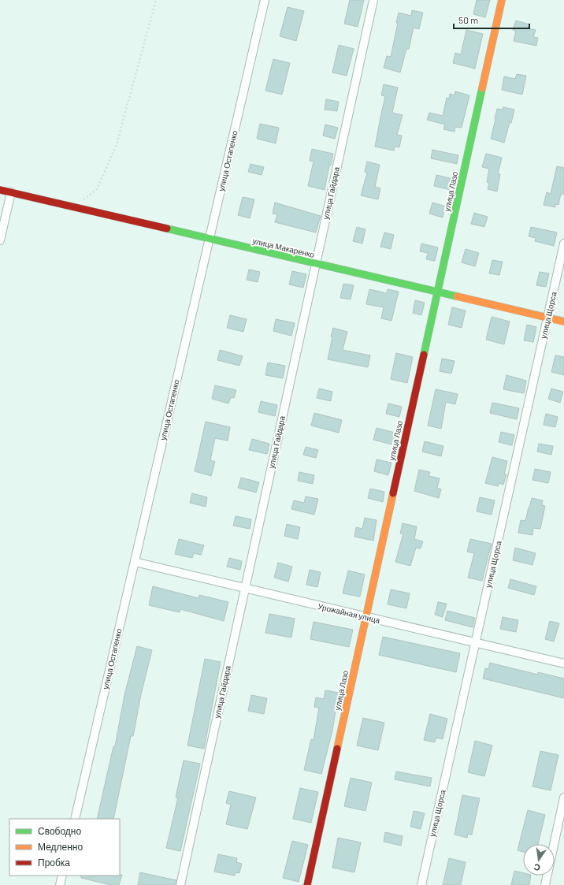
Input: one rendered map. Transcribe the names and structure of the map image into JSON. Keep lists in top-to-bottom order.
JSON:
{
  "streets": {
    "street": [
      "улица Остапенко",
      "улица Лазо",
      "улица Гайдара",
      "улица Макаренко",
      "улица Щорса",
      "Урожайная улица"
    ]
  },
  "crossings": [
    ["улица Остапенко", "улица Макаренко"],
    ["улица Остапенко", "Урожайная улица"],
    ["улица Лазо", "улица Макаренко"],
    ["улица Лазо", "Урожайная улица"],
    ["улица Гайдара", "улица Макаренко"],
    ["улица Гайдара", "Урожайная улица"],
    ["улица Макаренко", "улица Щорса"],
    ["улица Щорса", "Урожайная улица"]
  ],
  "legend": ["Свободно", "Медленно", "Пробка"],
  "scale_bar": "50 m",
  "north": "bottom"
}
